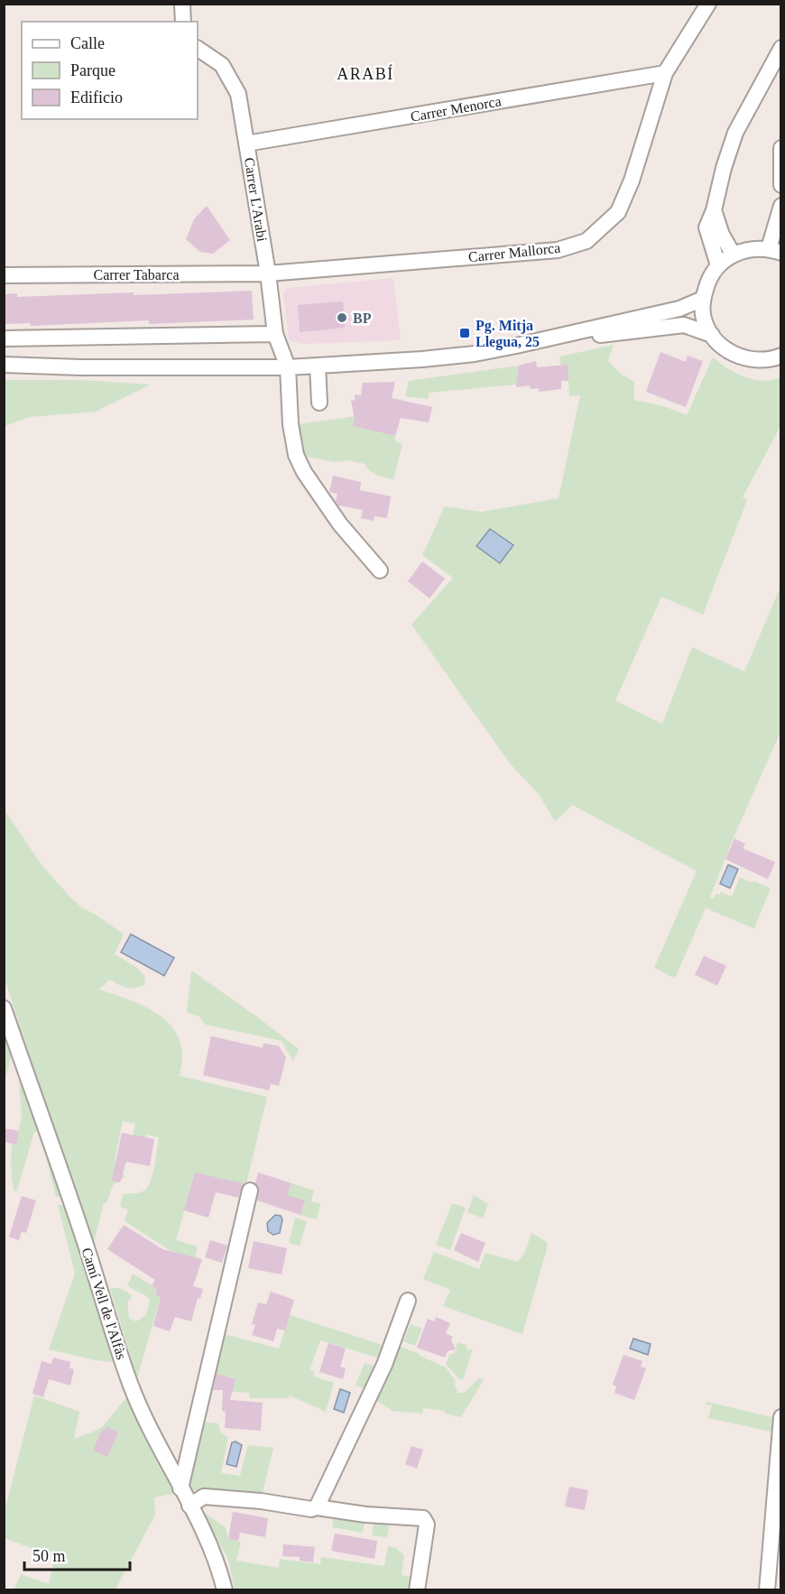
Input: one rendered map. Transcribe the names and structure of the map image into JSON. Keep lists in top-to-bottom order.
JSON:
{
  "streets": {
    "street": [
      "Carrer Menorca",
      "Carrer L'Arabi",
      "Carrer Mallorca",
      "Carrer Tabarca",
      "Camí Vell de l'Alfàs"
    ]
  },
  "crossings": [
    ["Carrer Menorca", "Carrer L'Arabi"],
    ["Carrer Menorca", "Carrer Mallorca"],
    ["Carrer L'Arabi", "Carrer Mallorca"],
    ["Carrer L'Arabi", "Carrer Tabarca"],
    ["Carrer Mallorca", "Carrer Tabarca"]
  ],
  "districts": ["ARABÍ"],
  "places": {
    "other": ["BP"],
    "transit": ["Pg. Mitja Llegua, 25"]
  },
  "legend": ["Calle", "Parque", "Edificio"],
  "scale_bar": "50 m"
}
